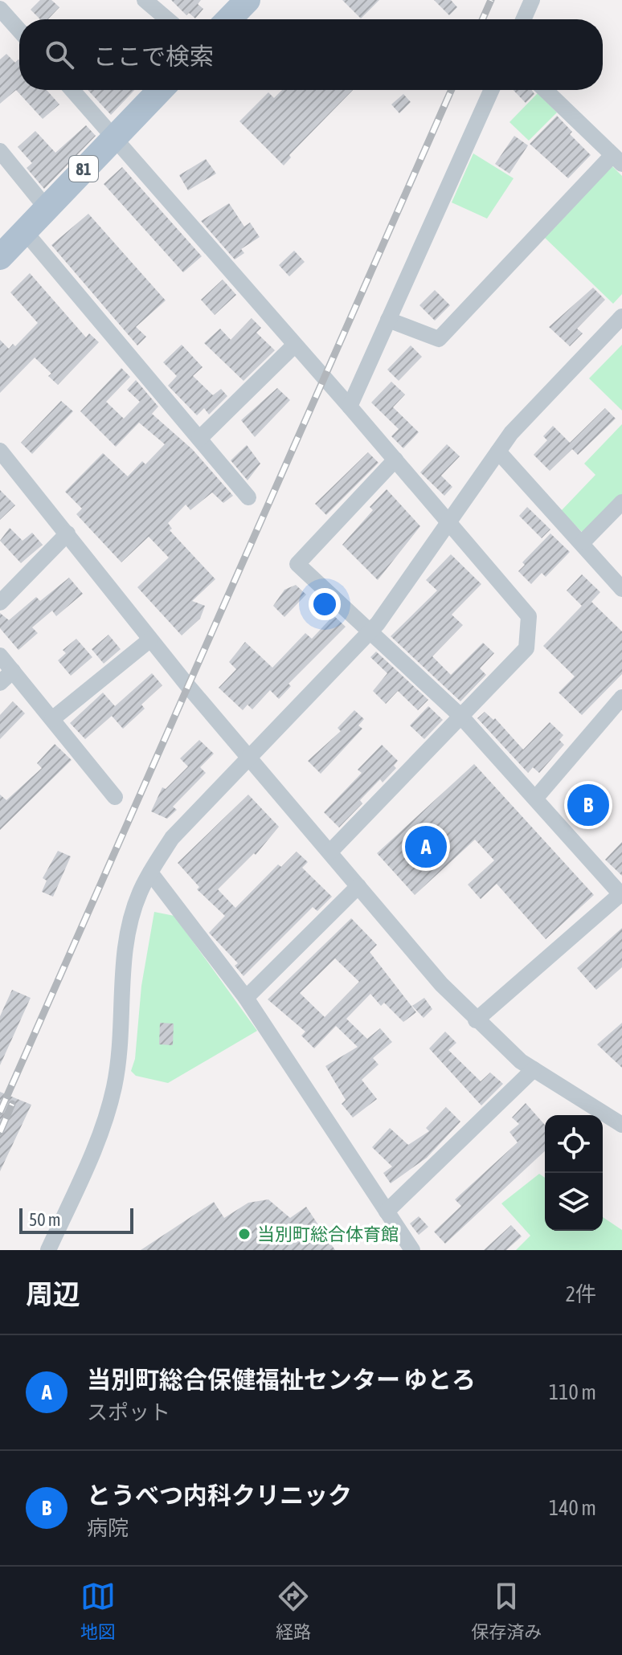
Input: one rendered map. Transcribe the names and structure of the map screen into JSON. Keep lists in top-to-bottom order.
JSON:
{
  "streets": {
    "main road": ["81"]
  },
  "places": ["当別町総合体育館"],
  "scale_bar": "50 m",
  "page": {
    "search": "ここで検索",
    "pins": ["B", "A"],
    "scale": "50 m",
    "heading": ["周辺", "2件"],
    "list": [
      {
        "mark": "A",
        "name": "当別町総合保健福祉センター ゆとろ",
        "note": "スポット",
        "value": "110 m"
      },
      {
        "mark": "B",
        "name": "とうべつ内科クリニック",
        "note": "病院",
        "value": "140 m"
      }
    ],
    "nav": ["地図", "経路", "保存済み"]
  }
}
